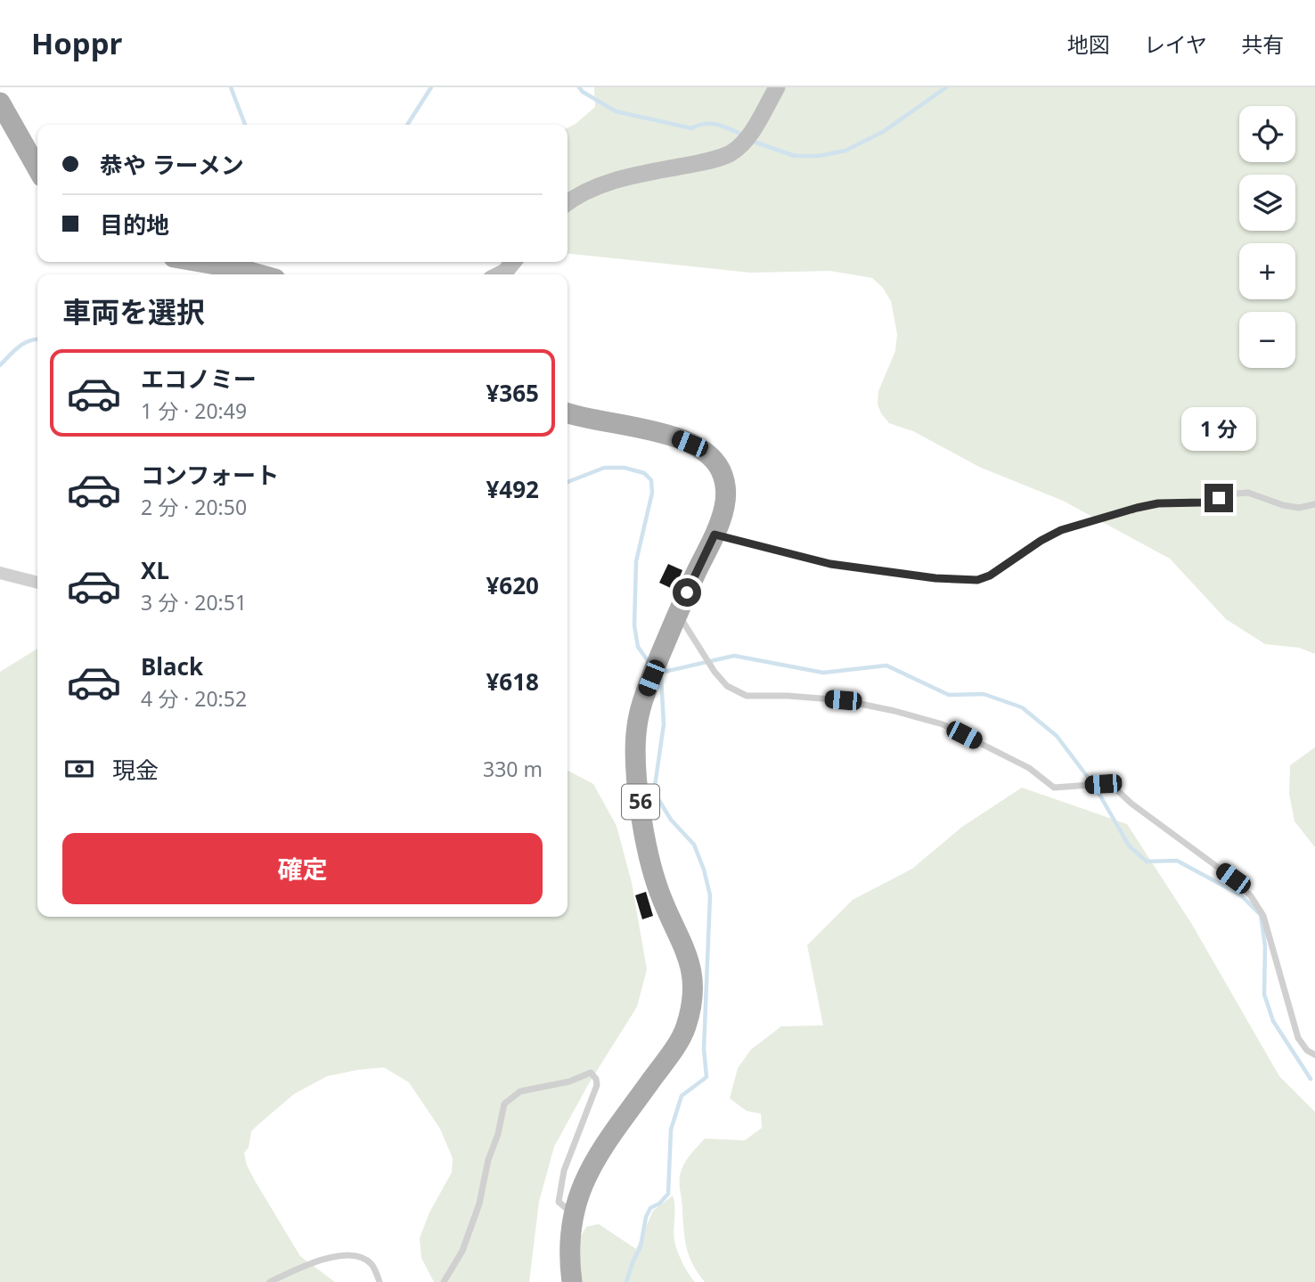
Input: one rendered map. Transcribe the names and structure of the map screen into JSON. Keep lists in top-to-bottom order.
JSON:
{
  "streets": {
    "main road": ["56"]
  },
  "page": {
    "header": "Hoppr",
    "nav": ["地図", "レイヤ", "共有"],
    "map_buttons": ["+", "−"],
    "banner": ["恭や ラーメン", "目的地"],
    "heading": "車両を選択",
    "list": [
      {
        "name": "エコノミー",
        "note": "1 分 · 20:49",
        "value": "¥365"
      },
      {
        "name": "コンフォート",
        "note": "2 分 · 20:50",
        "value": "¥492"
      },
      {
        "name": "XL",
        "note": "3 分 · 20:51",
        "value": "¥620"
      },
      {
        "name": "Black",
        "note": "4 分 · 20:52",
        "value": "¥618"
      }
    ],
    "bubble": "1 分",
    "pay": ["現金", "330 m"],
    "buttons": "確定"
  }
}
